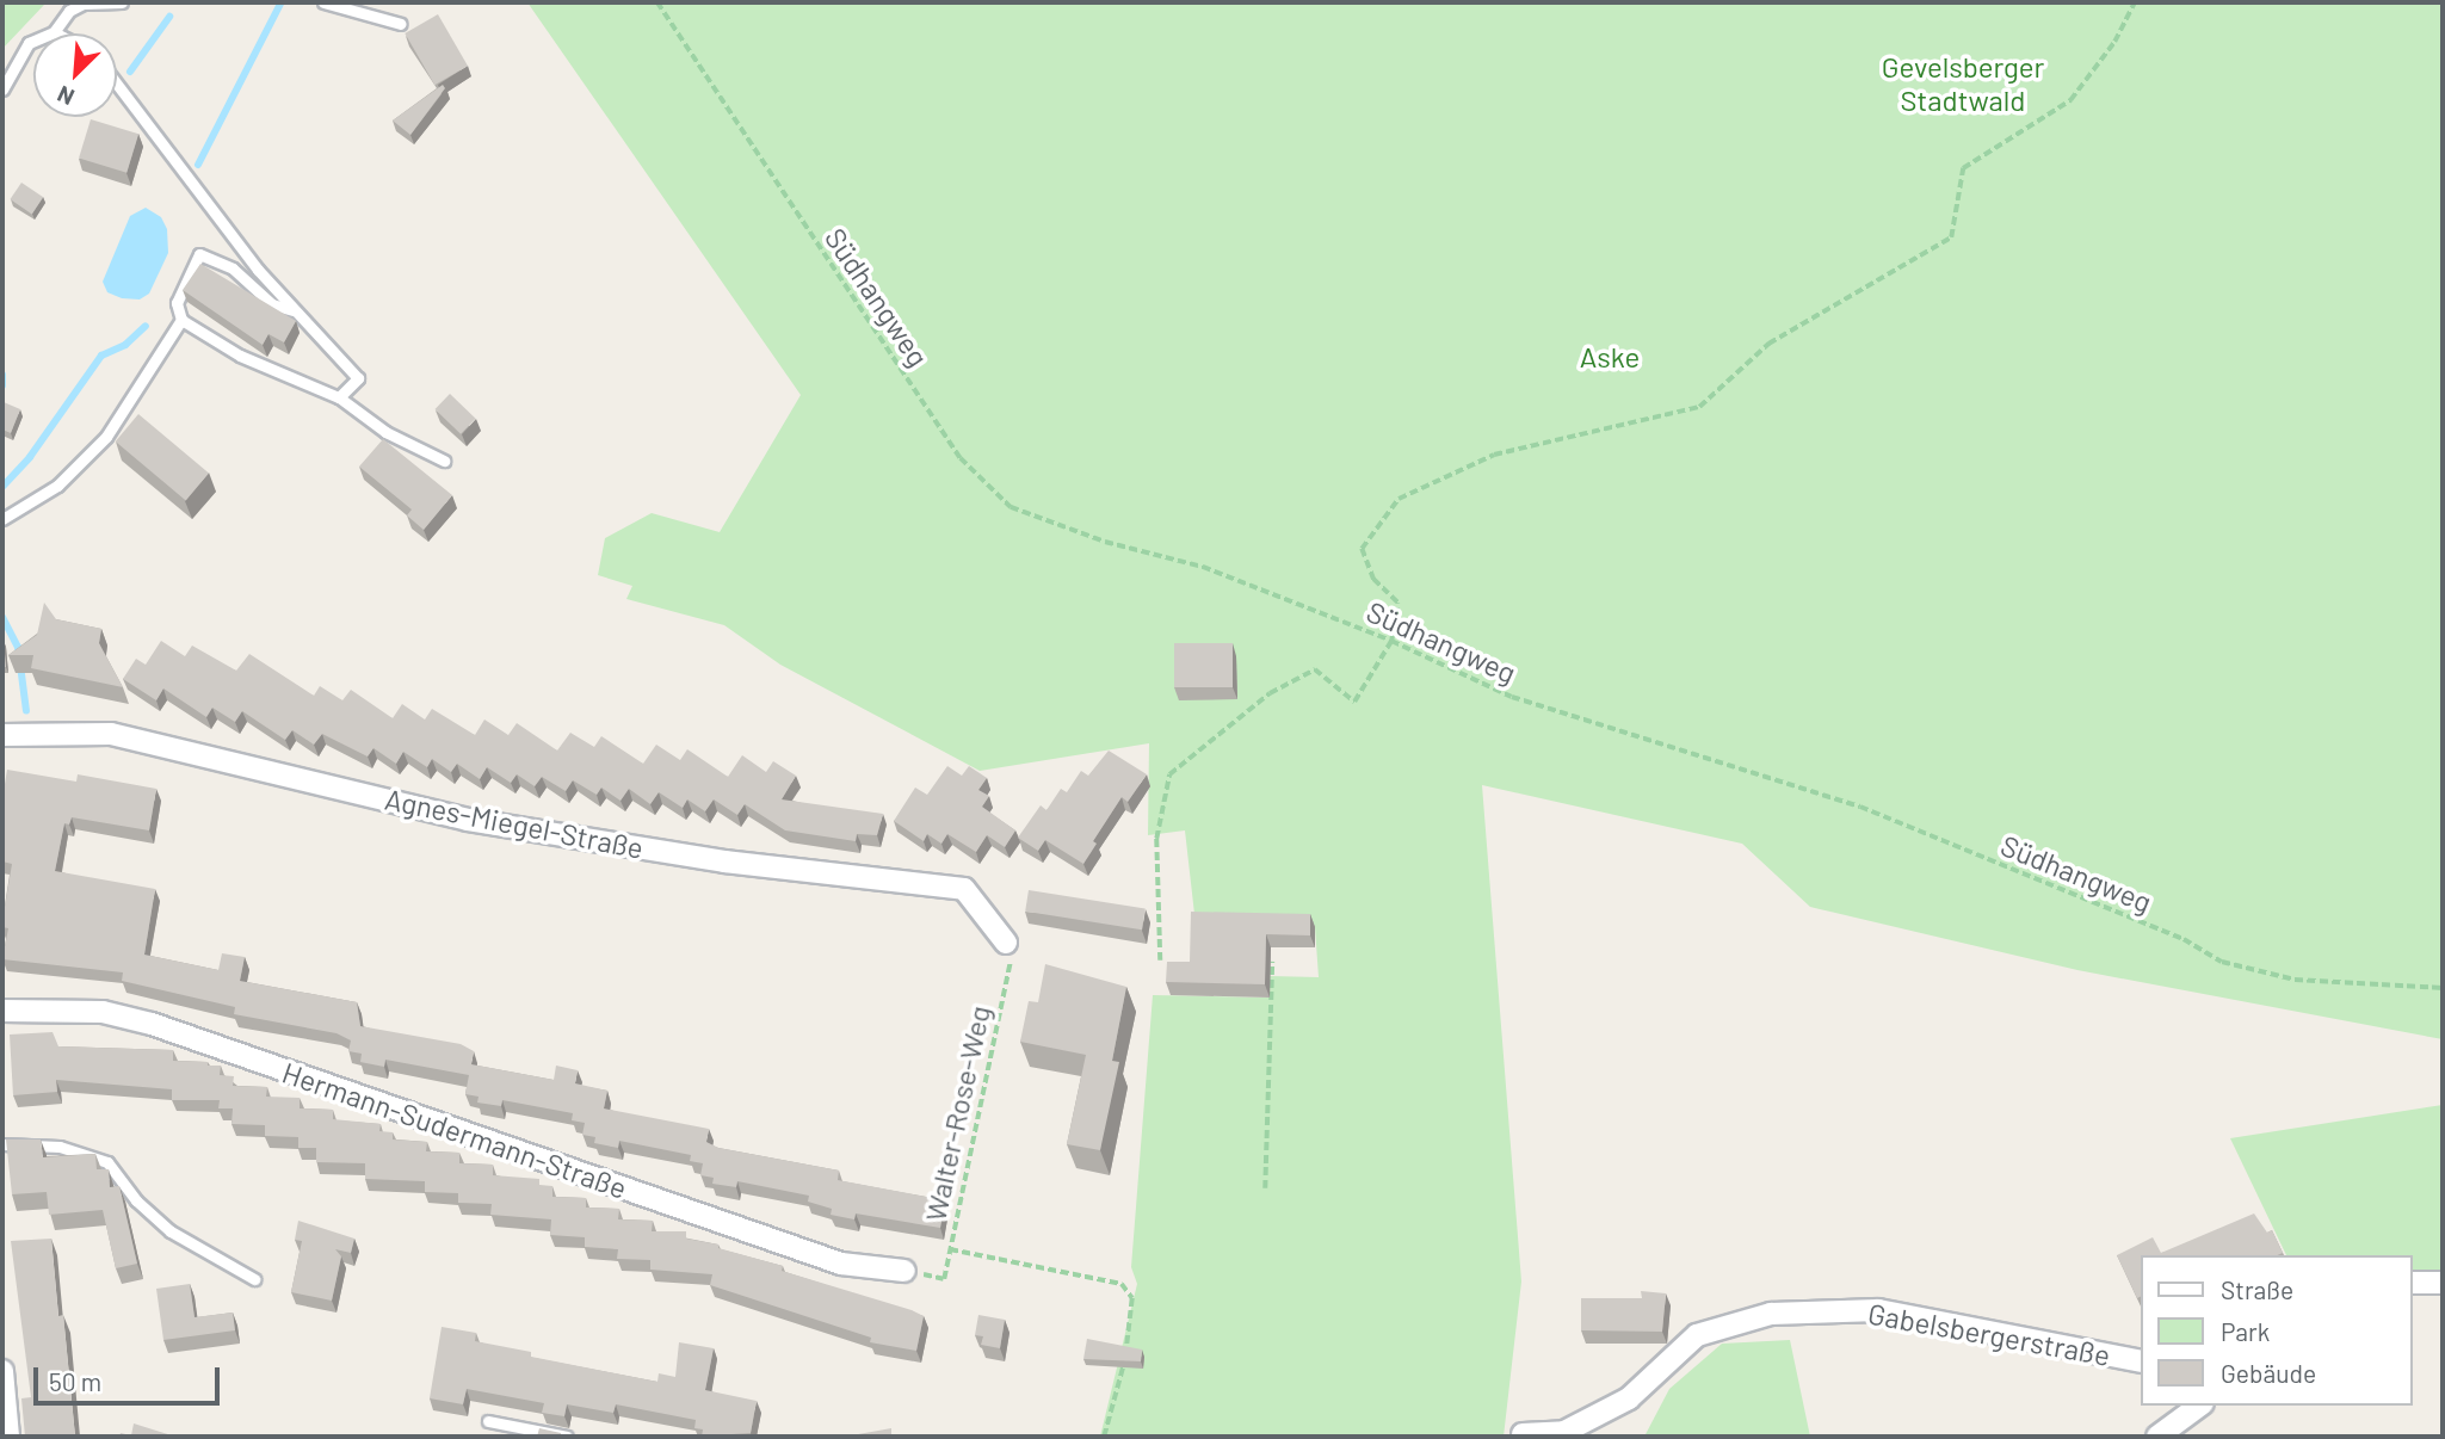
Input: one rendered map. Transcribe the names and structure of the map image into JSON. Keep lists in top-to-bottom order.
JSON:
{
  "streets": {
    "street": ["Agnes-Miegel-Straße", "Hermann-Sudermann-Straße", "Gabelsbergerstraße"],
    "path": ["Südhangweg", "Walter-Rose-Weg"]
  },
  "crossings": [
    ["Agnes-Miegel-Straße", "Walter-Rose-Weg"]
  ],
  "parks": ["Gevelsberger Stadtwald", "Aske"],
  "legend": ["Straße", "Park", "Gebäude"],
  "scale_bar": "50 m",
  "north": "bottom left"
}
